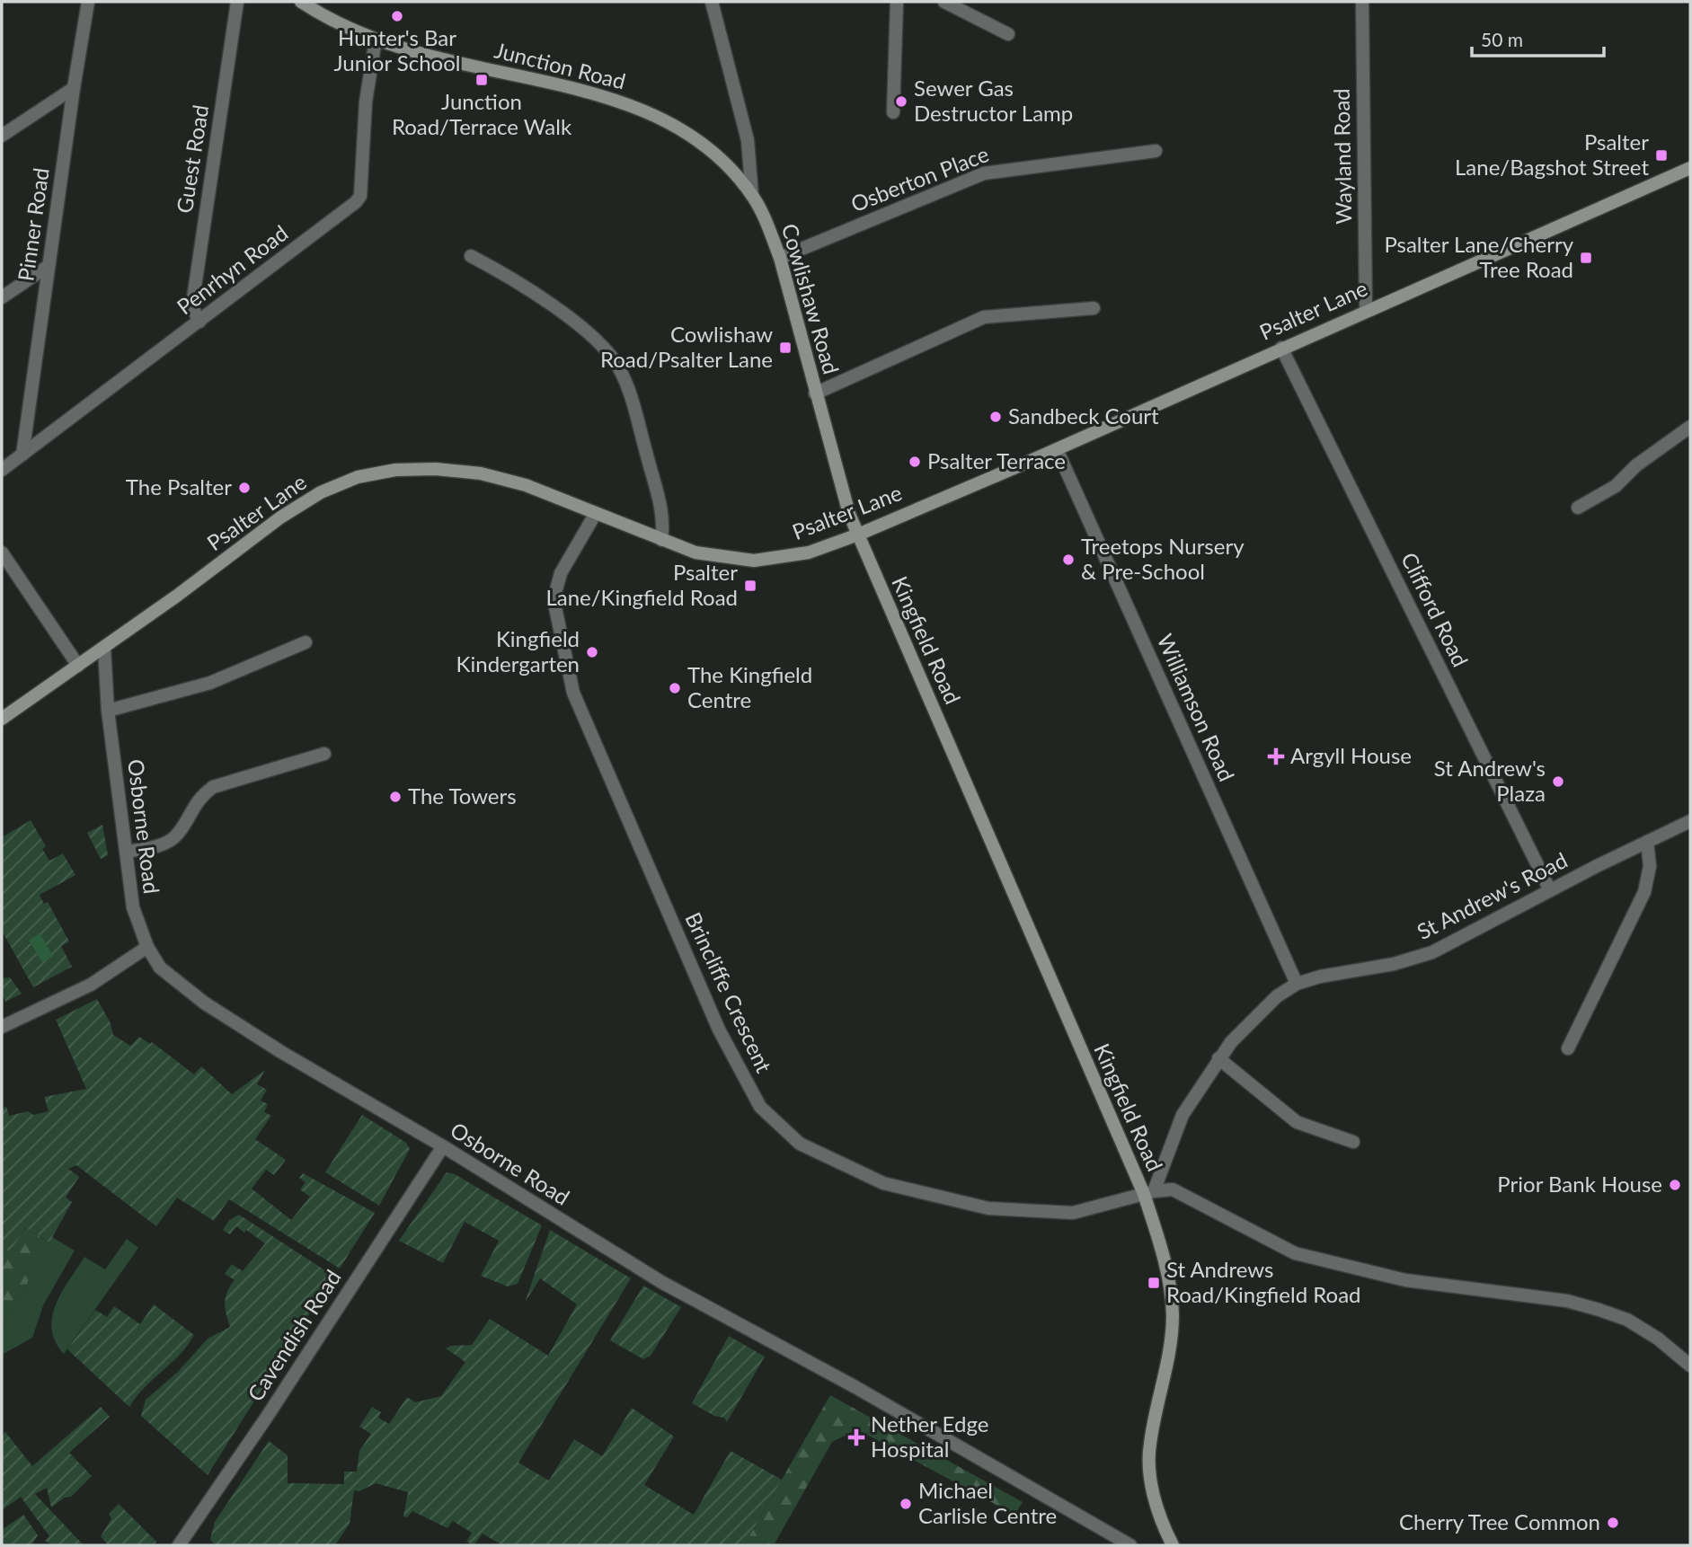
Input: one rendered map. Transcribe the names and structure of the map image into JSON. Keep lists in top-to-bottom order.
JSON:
{
  "streets": {
    "street": [
      "Junction Road",
      "Wayland Road",
      "Guest Road",
      "Osberton Place",
      "Pinner Road",
      "Penrhyn Road",
      "Cowlishaw Road",
      "Psalter Lane",
      "Clifford Road",
      "Kingfield Road",
      "Williamson Road",
      "Osborne Road",
      "St Andrew's Road",
      "Brincliffe Crescent",
      "Cavendish Road"
    ]
  },
  "crossings": [
    ["Junction Road", "Penrhyn Road"],
    ["Junction Road", "Cowlishaw Road"],
    ["Wayland Road", "Psalter Lane"],
    ["Guest Road", "Penrhyn Road"],
    ["Osberton Place", "Cowlishaw Road"],
    ["Pinner Road", "Penrhyn Road"],
    ["Cowlishaw Road", "Psalter Lane"],
    ["Cowlishaw Road", "Kingfield Road"],
    ["Psalter Lane", "Clifford Road"],
    ["Psalter Lane", "Kingfield Road"],
    ["Psalter Lane", "Williamson Road"],
    ["Psalter Lane", "Osborne Road"],
    ["Psalter Lane", "Brincliffe Crescent"],
    ["Clifford Road", "St Andrew's Road"],
    ["Kingfield Road", "St Andrew's Road"],
    ["Kingfield Road", "Brincliffe Crescent"],
    ["Williamson Road", "St Andrew's Road"],
    ["Osborne Road", "Cavendish Road"],
    ["St Andrew's Road", "Brincliffe Crescent"]
  ],
  "places": {
    "other": [
      "Hunter's Bar Junior School",
      "Sewer Gas Destructor Lamp",
      "Sandbeck Court",
      "Psalter Terrace",
      "The Psalter",
      "Treetops Nursery & Pre-School",
      "Kingfield Kindergarten",
      "The Kingfield Centre",
      "St Andrew's Plaza",
      "The Towers",
      "Prior Bank House",
      "Michael Carlisle Centre",
      "Cherry Tree Common"
    ],
    "transit": [
      "Junction Road/Terrace Walk",
      "Psalter Lane/Bagshot Street",
      "Psalter Lane/Cherry Tree Road",
      "Cowlishaw Road/Psalter Lane",
      "Psalter Lane/Kingfield Road",
      "St Andrews Road/Kingfield Road"
    ],
    "health": ["Argyll House", "Nether Edge Hospital"]
  },
  "scale_bar": "50 m"
}
